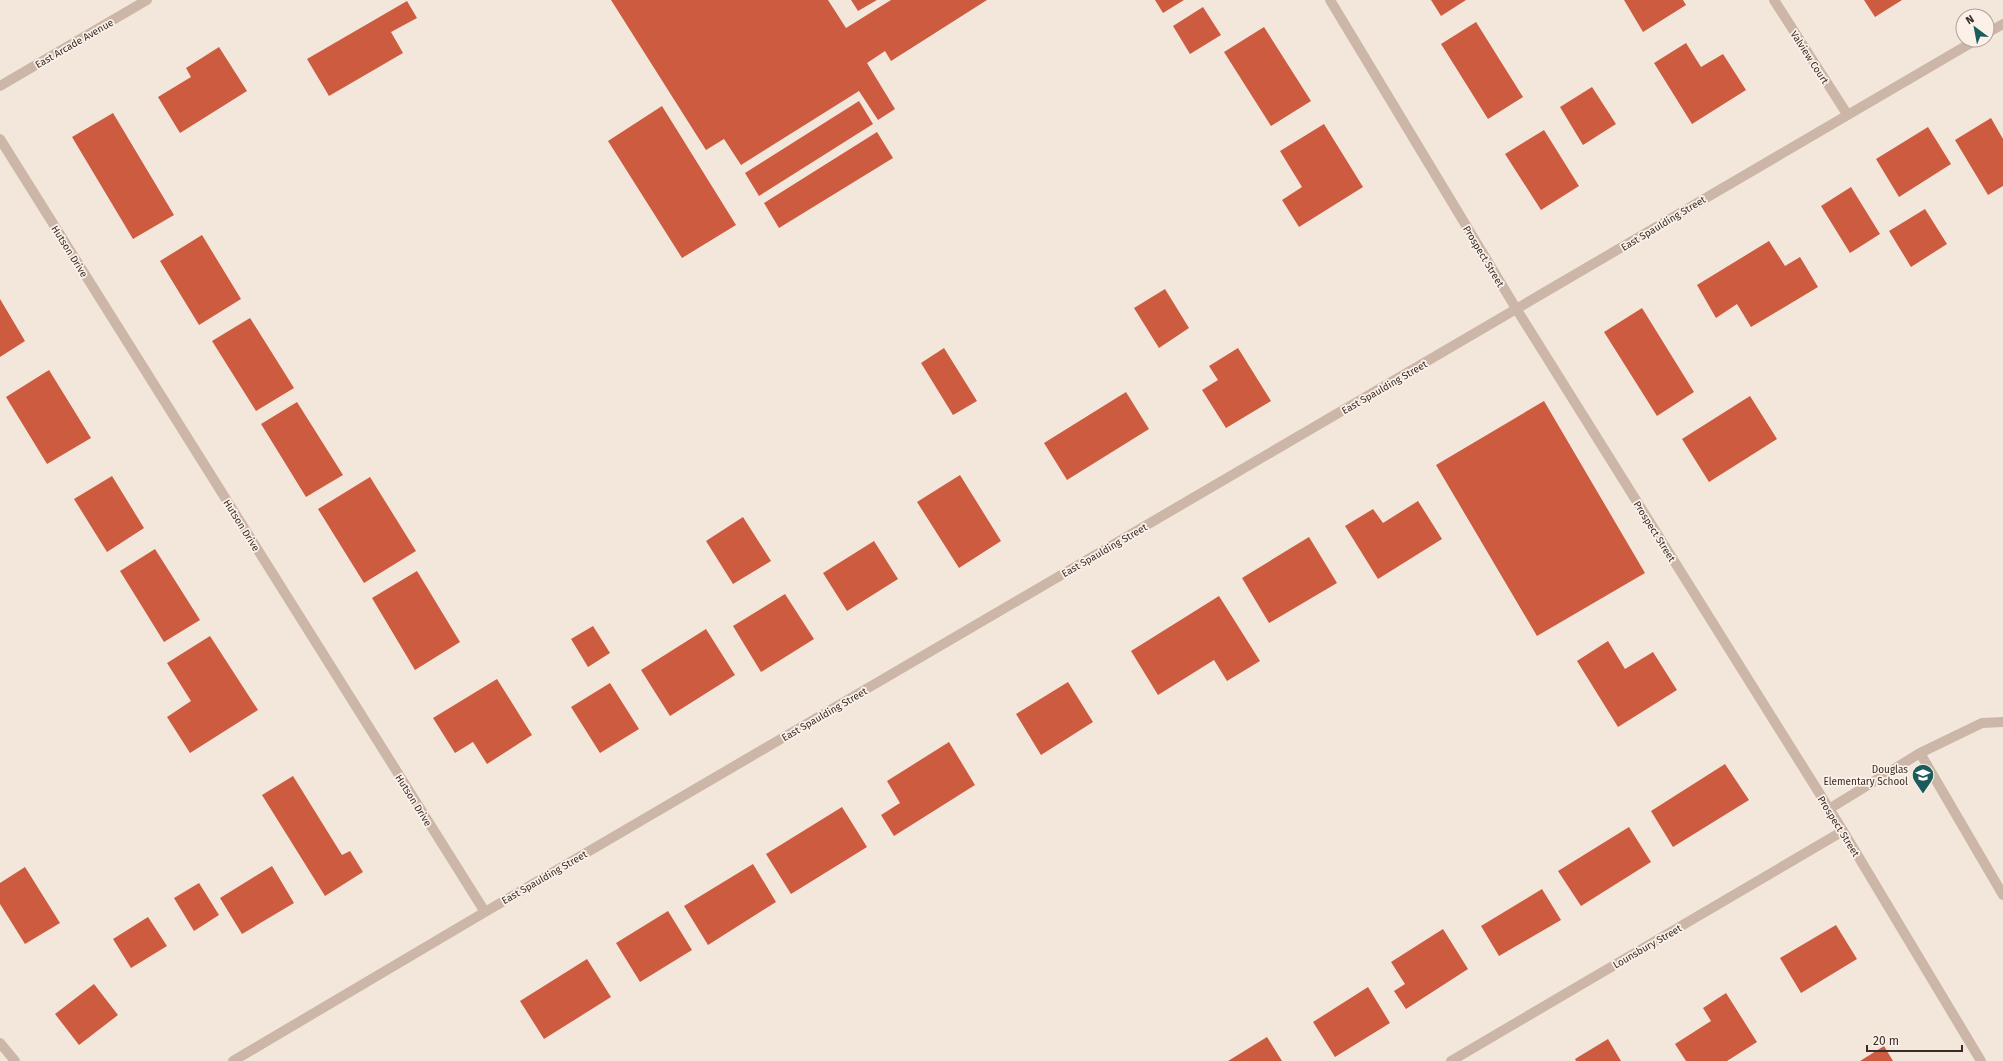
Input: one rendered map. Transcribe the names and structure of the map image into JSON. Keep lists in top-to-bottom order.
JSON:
{
  "streets": {
    "street": [
      "East Arcade Avenue",
      "Valview Court",
      "East Spaulding Street",
      "Hutson Drive",
      "Prospect Street",
      "Lounsbury Street"
    ]
  },
  "crossings": [
    ["Valview Court", "East Spaulding Street"],
    ["East Spaulding Street", "Hutson Drive"],
    ["East Spaulding Street", "Prospect Street"],
    ["Prospect Street", "Lounsbury Street"]
  ],
  "places": {
    "school or university": ["Douglas Elementary School"]
  },
  "scale_bar": "20 m",
  "north": "top left"
}
